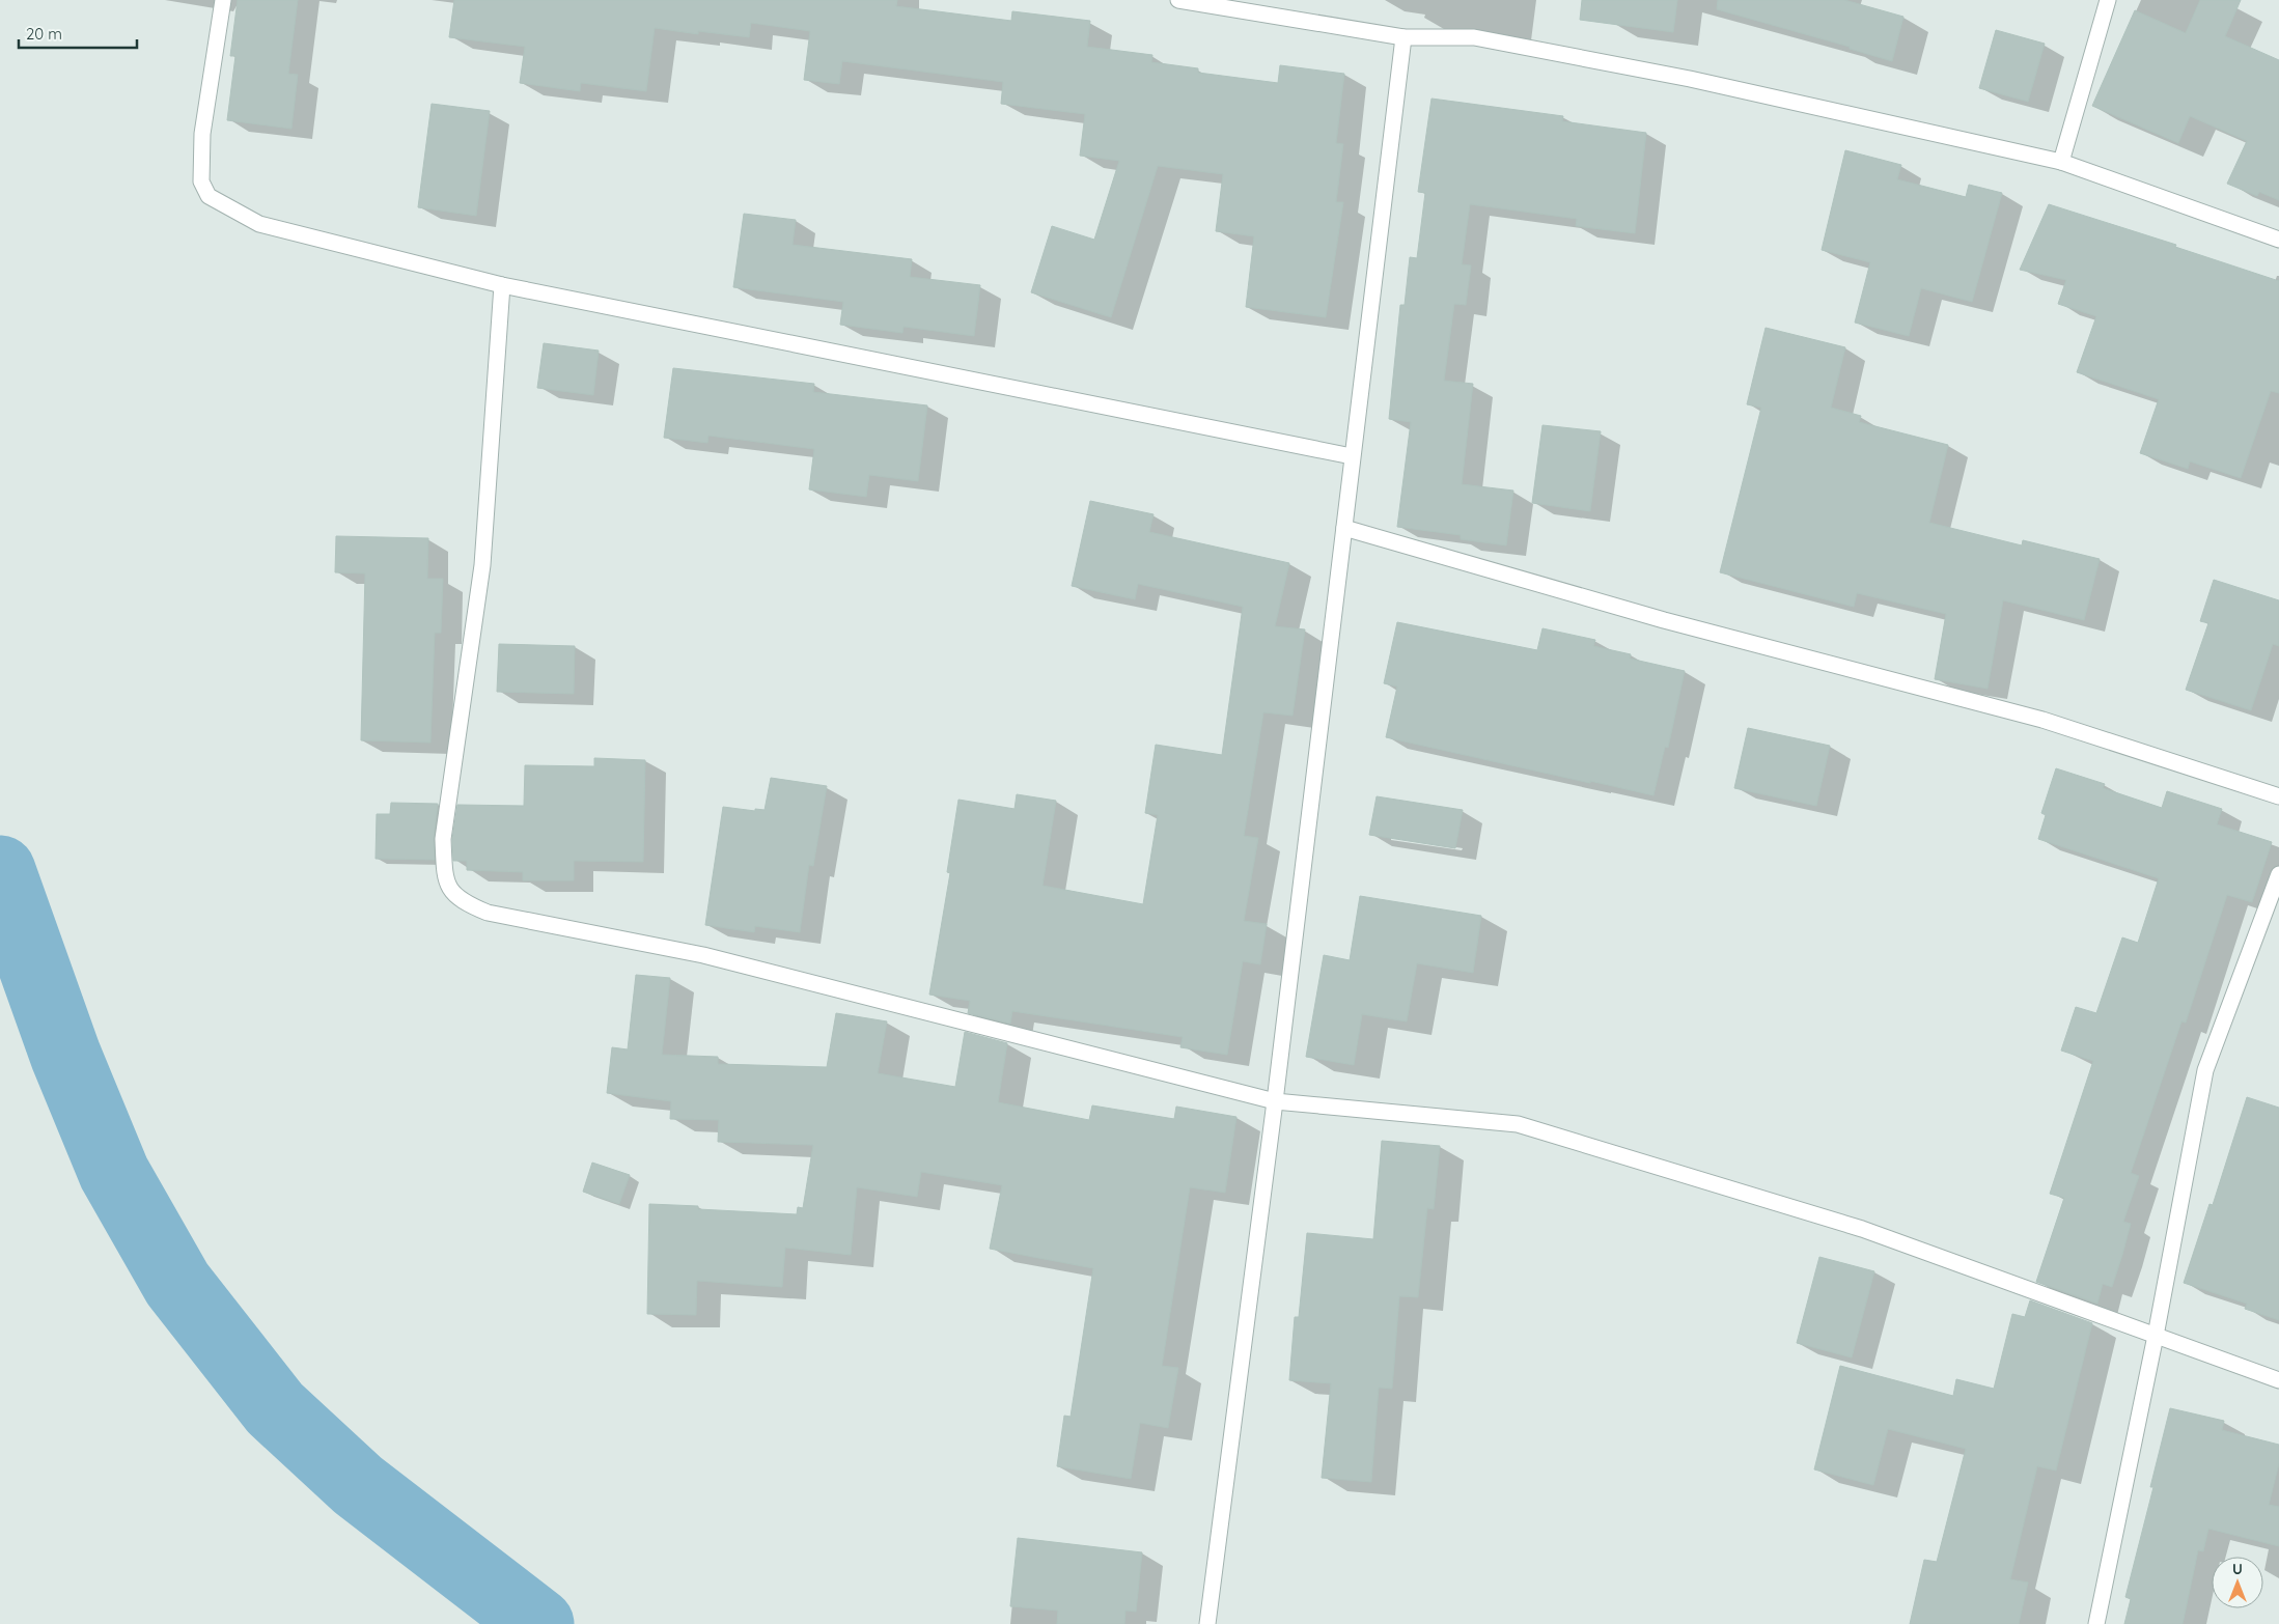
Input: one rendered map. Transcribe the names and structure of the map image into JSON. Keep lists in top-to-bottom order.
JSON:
{
  "scale_bar": "20 m",
  "north": "top"
}
